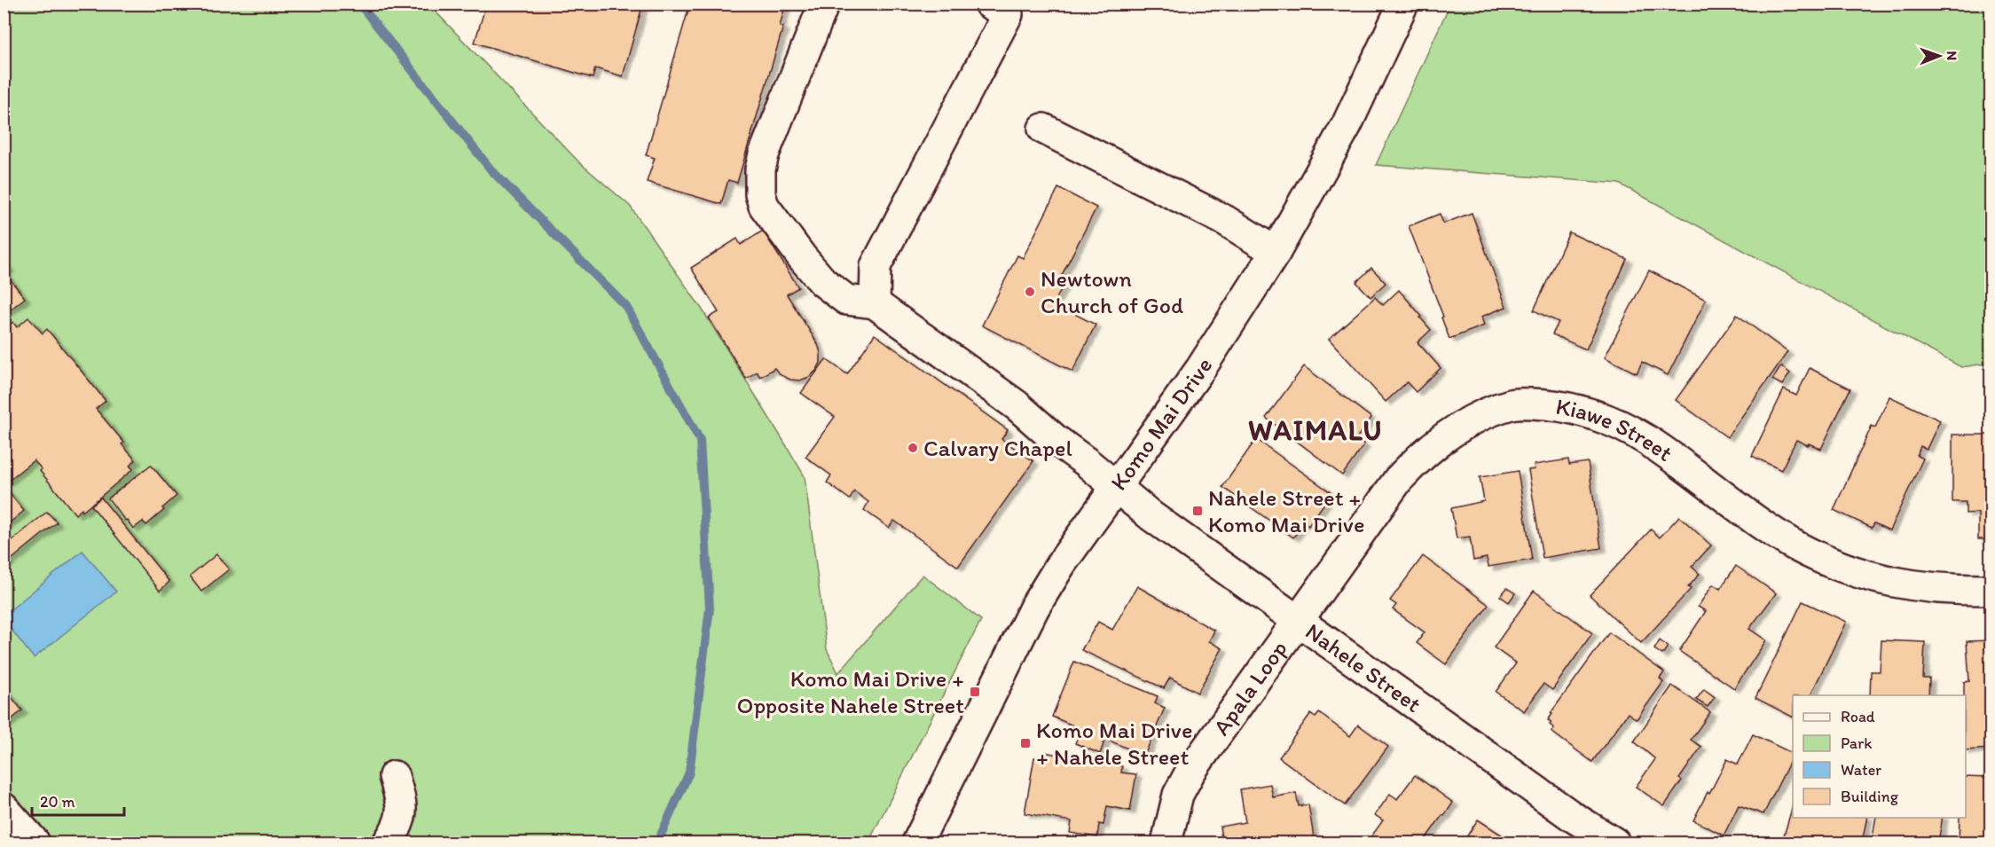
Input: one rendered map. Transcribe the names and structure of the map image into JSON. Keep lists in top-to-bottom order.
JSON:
{
  "streets": {
    "street": [
      "Komo Mai Drive",
      "Kiawe Street",
      "Nahele Street",
      "Apala Loop"
    ]
  },
  "crossings": [
    ["Komo Mai Drive", "Nahele Street"],
    ["Kiawe Street", "Nahele Street"],
    ["Kiawe Street", "Apala Loop"],
    ["Nahele Street", "Apala Loop"]
  ],
  "districts": ["WAIMALU"],
  "places": {
    "other": ["Newtown Church of God", "Calvary Chapel"],
    "transit": ["Nahele Street + Komo Mai Drive", "Komo Mai Drive + Opposite Nahele Street", "Komo Mai Drive + Nahele Street"]
  },
  "legend": [
    "Road",
    "Park",
    "Water",
    "Building"
  ],
  "scale_bar": "20 m",
  "north": "right"
}
